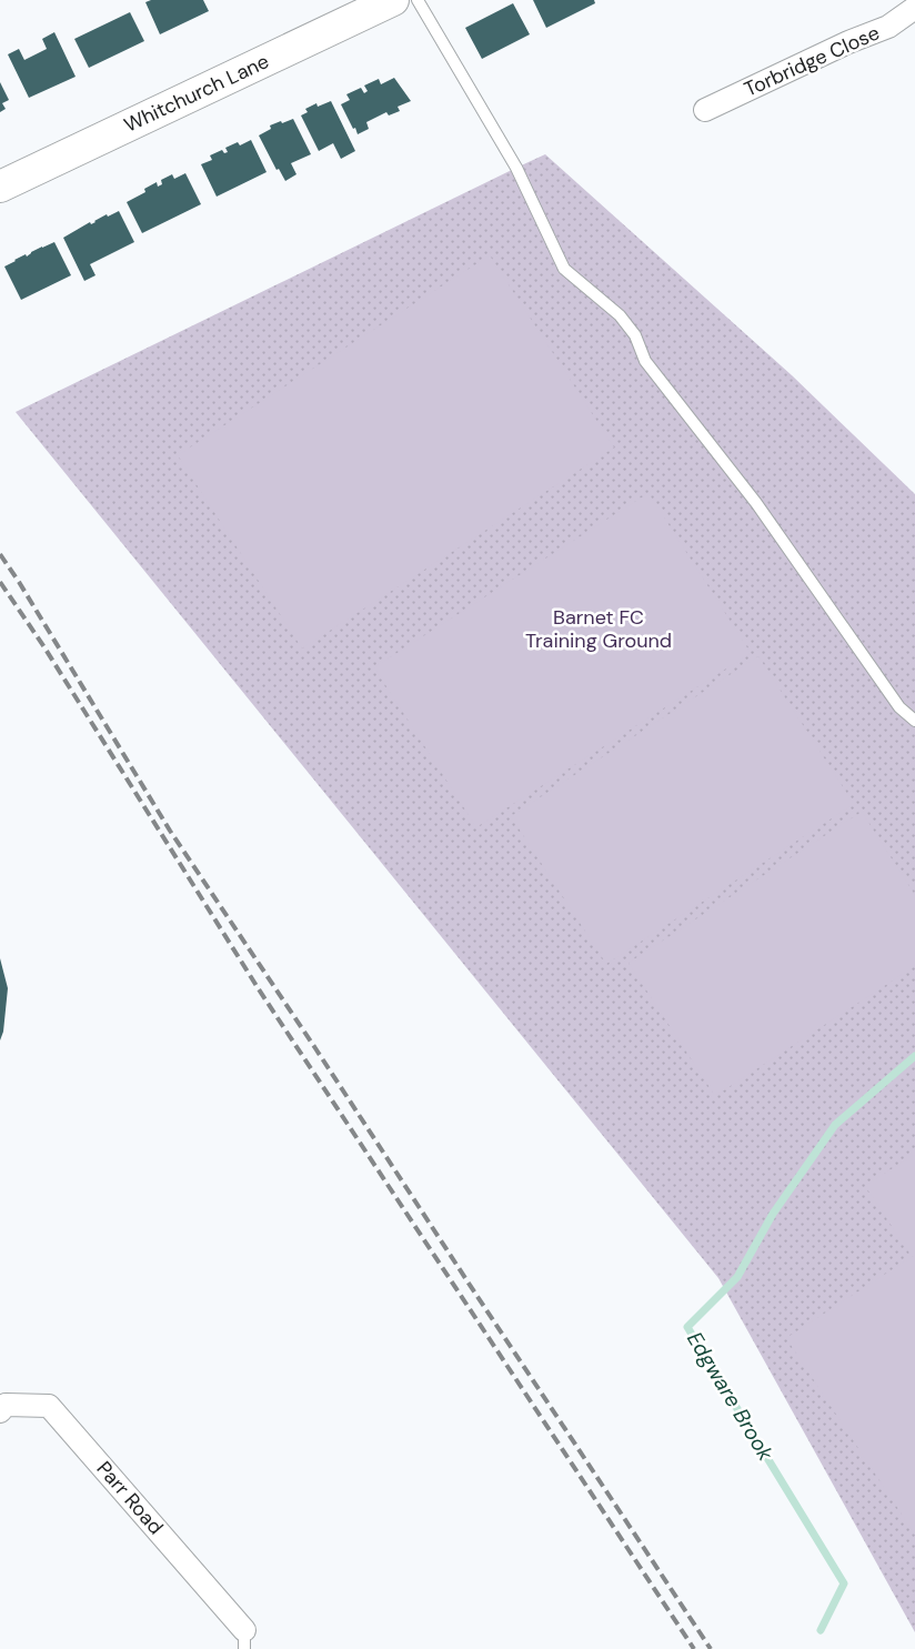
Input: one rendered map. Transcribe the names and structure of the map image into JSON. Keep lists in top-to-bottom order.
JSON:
{
  "streets": {
    "main road": ["Whitchurch Lane"],
    "street": ["Torbridge Close", "Parr Road"]
  },
  "water": ["Edgware Brook"],
  "parks": ["Barnet FC Training Ground"]
}
